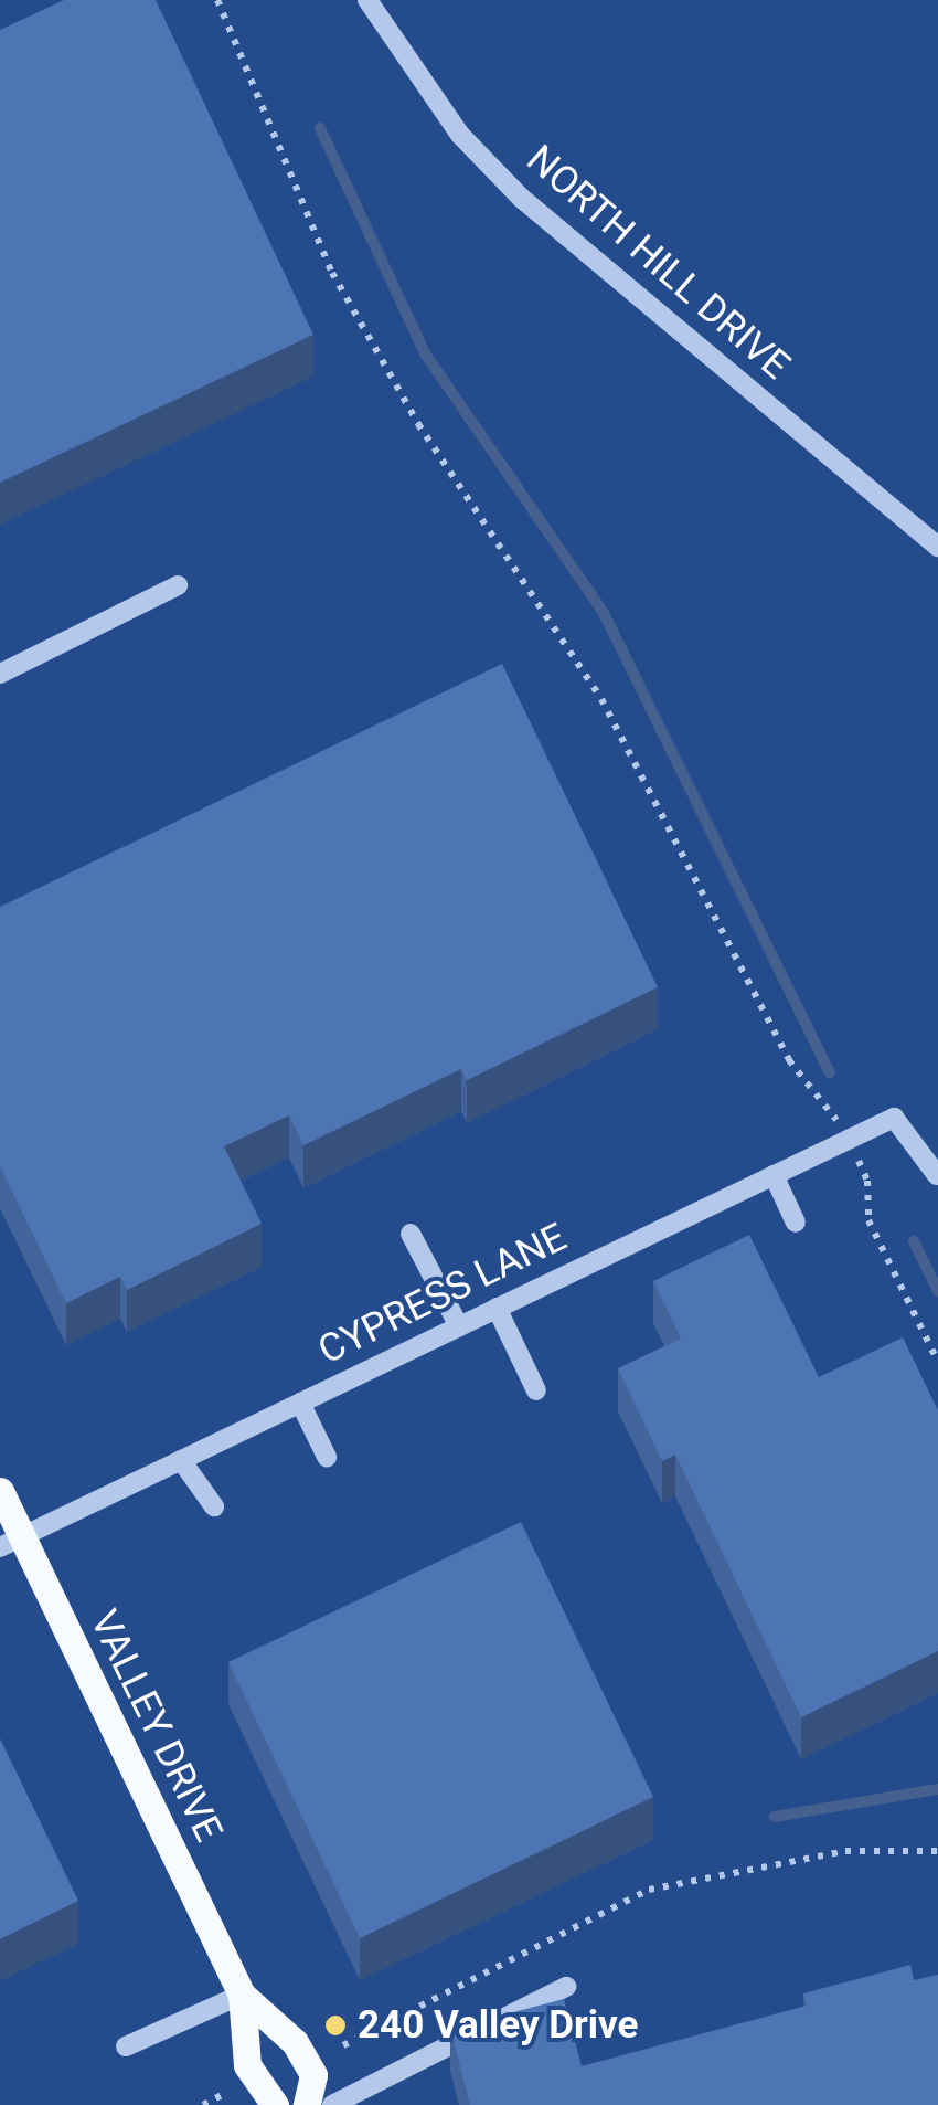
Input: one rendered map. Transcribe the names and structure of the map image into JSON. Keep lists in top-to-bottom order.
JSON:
{
  "streets": {
    "main road": ["VALLEY DRIVE"],
    "street": ["NORTH HILL DRIVE", "CYPRESS LANE"]
  },
  "crossings": [
    ["CYPRESS LANE", "VALLEY DRIVE"]
  ],
  "places": ["240 Valley Drive"]
}
